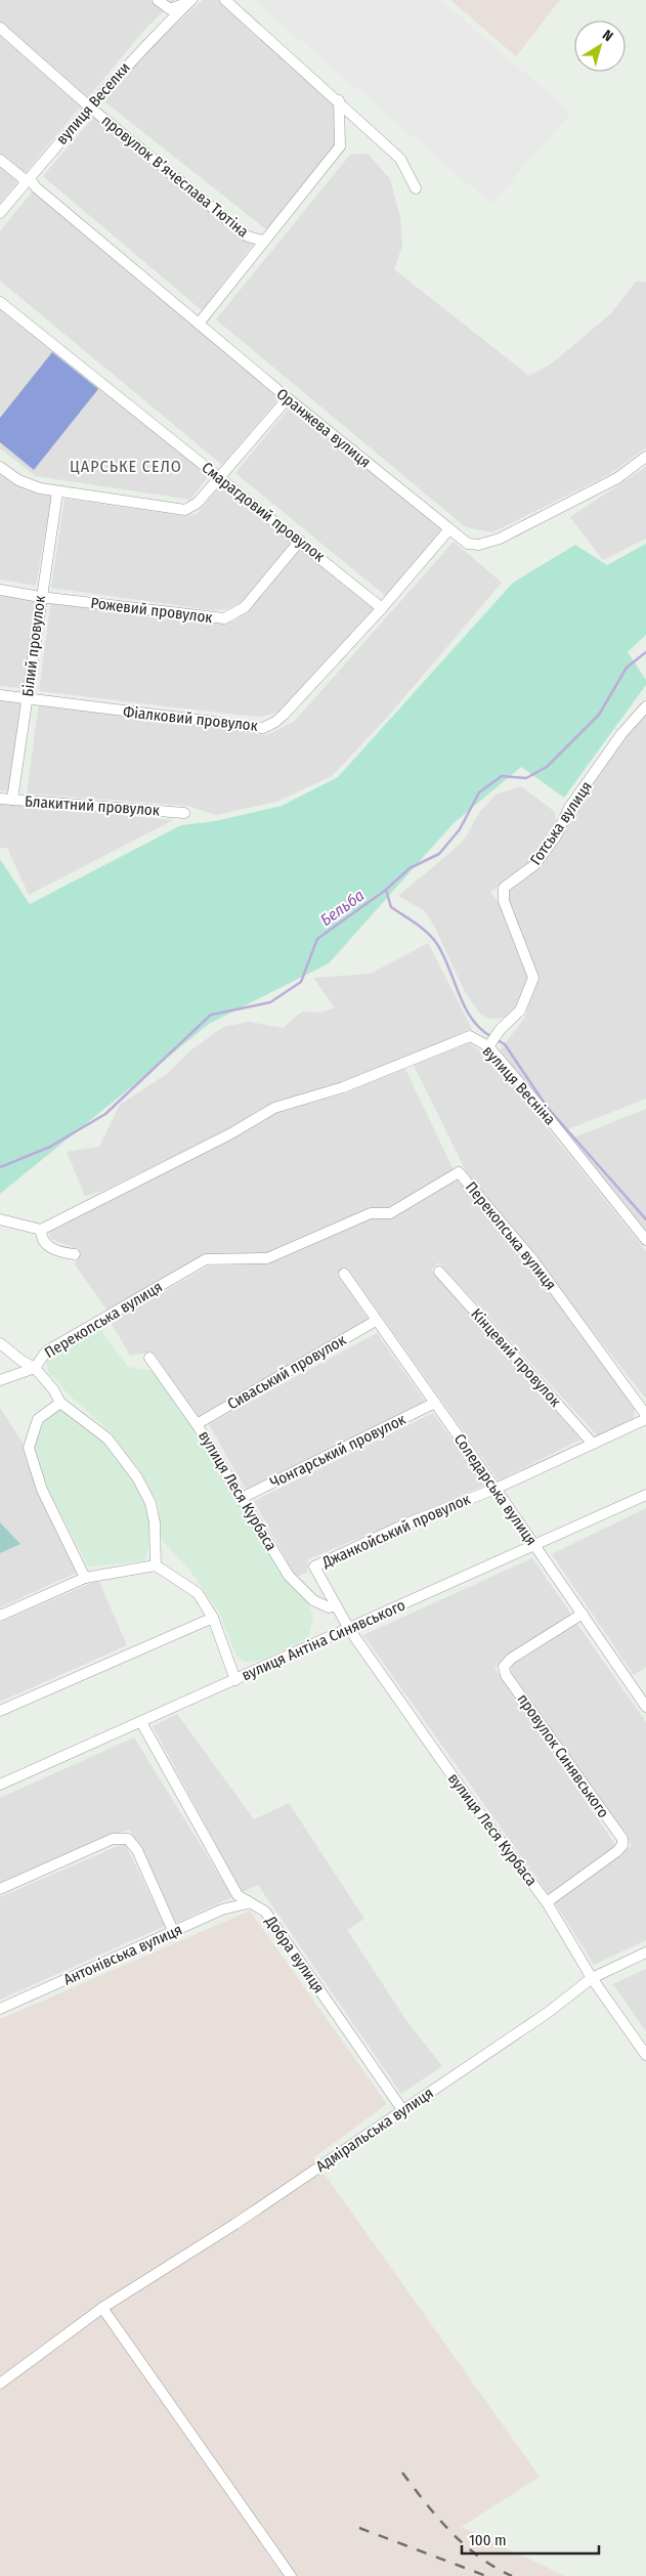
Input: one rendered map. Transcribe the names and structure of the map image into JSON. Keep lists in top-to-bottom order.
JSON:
{
  "streets": {
    "street": [
      "вулиця Веселки",
      "провулок Вʼячеслава Тютіна",
      "Оранжева вулиця",
      "Смарагдовий провулок",
      "Рожевий провулок",
      "Білий провулок",
      "Фіалковий провулок",
      "Блакитний провулок",
      "Готська вулиця",
      "вулиця Весніна",
      "Перекопська вулиця",
      "Кінцевий провулок",
      "Сиваський провулок",
      "Чонгарський провулок",
      "Соледарська вулиця",
      "вулиця Леся Курбаса",
      "Джанкойський провулок",
      "вулиця Антіна Синявського",
      "провулок Синявського",
      "Антонівська вулиця",
      "Добра вулиця",
      "Адміральська вулиця"
    ]
  },
  "crossings": [
    ["вулиця Веселки", "провулок Вʼячеслава Тютіна"],
    ["вулиця Веселки", "Оранжева вулиця"],
    ["провулок Вʼячеслава Тютіна", "Оранжева вулиця"],
    ["Оранжева вулиця", "Фіалковий провулок"],
    ["Смарагдовий провулок", "Рожевий провулок"],
    ["Смарагдовий провулок", "Фіалковий провулок"],
    ["Рожевий провулок", "Білий провулок"],
    ["Білий провулок", "Фіалковий провулок"],
    ["Білий провулок", "Блакитний провулок"],
    ["Готська вулиця", "вулиця Весніна"],
    ["Кінцевий провулок", "Джанкойський провулок"],
    ["Сиваський провулок", "Соледарська вулиця"],
    ["Сиваський провулок", "вулиця Леся Курбаса"],
    ["Чонгарський провулок", "Соледарська вулиця"],
    ["Чонгарський провулок", "вулиця Леся Курбаса"],
    ["Соледарська вулиця", "Джанкойський провулок"],
    ["Соледарська вулиця", "вулиця Антіна Синявського"],
    ["Соледарська вулиця", "провулок Синявського"],
    ["вулиця Леся Курбаса", "Джанкойський провулок"],
    ["вулиця Леся Курбаса", "вулиця Антіна Синявського"],
    ["вулиця Леся Курбаса", "провулок Синявського"],
    ["вулиця Леся Курбаса", "Адміральська вулиця"],
    ["вулиця Антіна Синявського", "Добра вулиця"],
    ["Антонівська вулиця", "Добра вулиця"],
    ["Добра вулиця", "Адміральська вулиця"]
  ],
  "districts": ["ЦАРСЬКЕ СЕЛО"],
  "water": ["Бельба"],
  "scale_bar": "100 m",
  "north": "top right"
}
